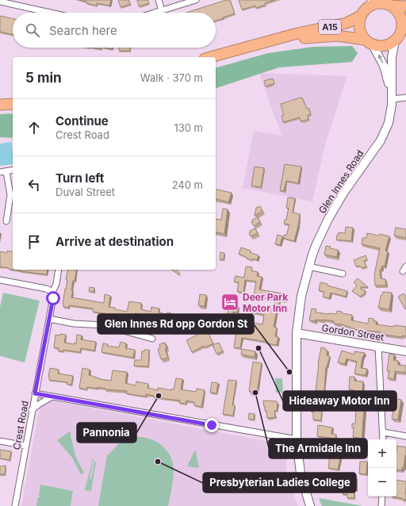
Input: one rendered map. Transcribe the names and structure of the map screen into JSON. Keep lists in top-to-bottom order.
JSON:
{
  "streets": {
    "highway": ["A15"],
    "main road": ["Glen Innes Road", "Gordon Street"],
    "street": ["Crest Road"]
  },
  "crossings": [
    ["A15", "Glen Innes Road"],
    ["Glen Innes Road", "Gordon Street"]
  ],
  "places": {
    "hotel": ["Deer Park Motor Inn"],
    "other": [
      "Hideaway Motor Inn",
      "Glen Innes Rd opp Gordon St",
      "The Armidale Inn",
      "Pannonia",
      "Presbyterian Ladies College"
    ]
  },
  "page": {
    "search": "Search here",
    "heading": ["5 min", "Walk · 370 m"],
    "list": [
      ["Continue", "Crest Road", "130 m"],
      ["Turn left", "Duval Street", "240 m"],
      "Arrive at destination"
    ],
    "map_buttons": ["+", "−"]
  }
}
